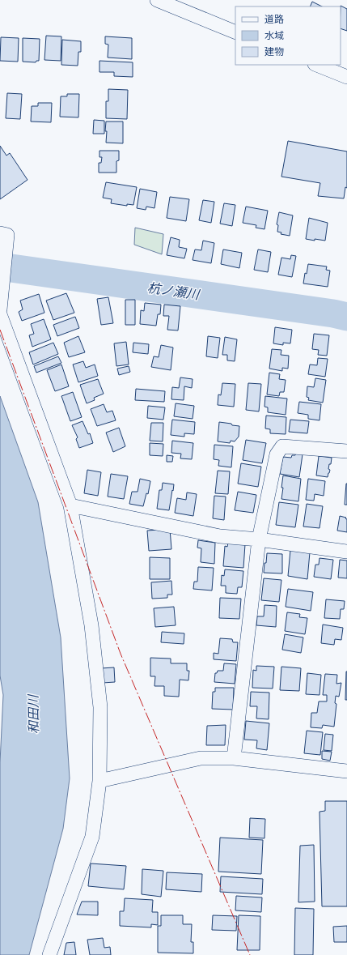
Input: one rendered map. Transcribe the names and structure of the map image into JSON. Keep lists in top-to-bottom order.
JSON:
{
  "water": ["杭ノ瀬川", "和田川"],
  "legend": ["道路", "水域", "建物"]
}
